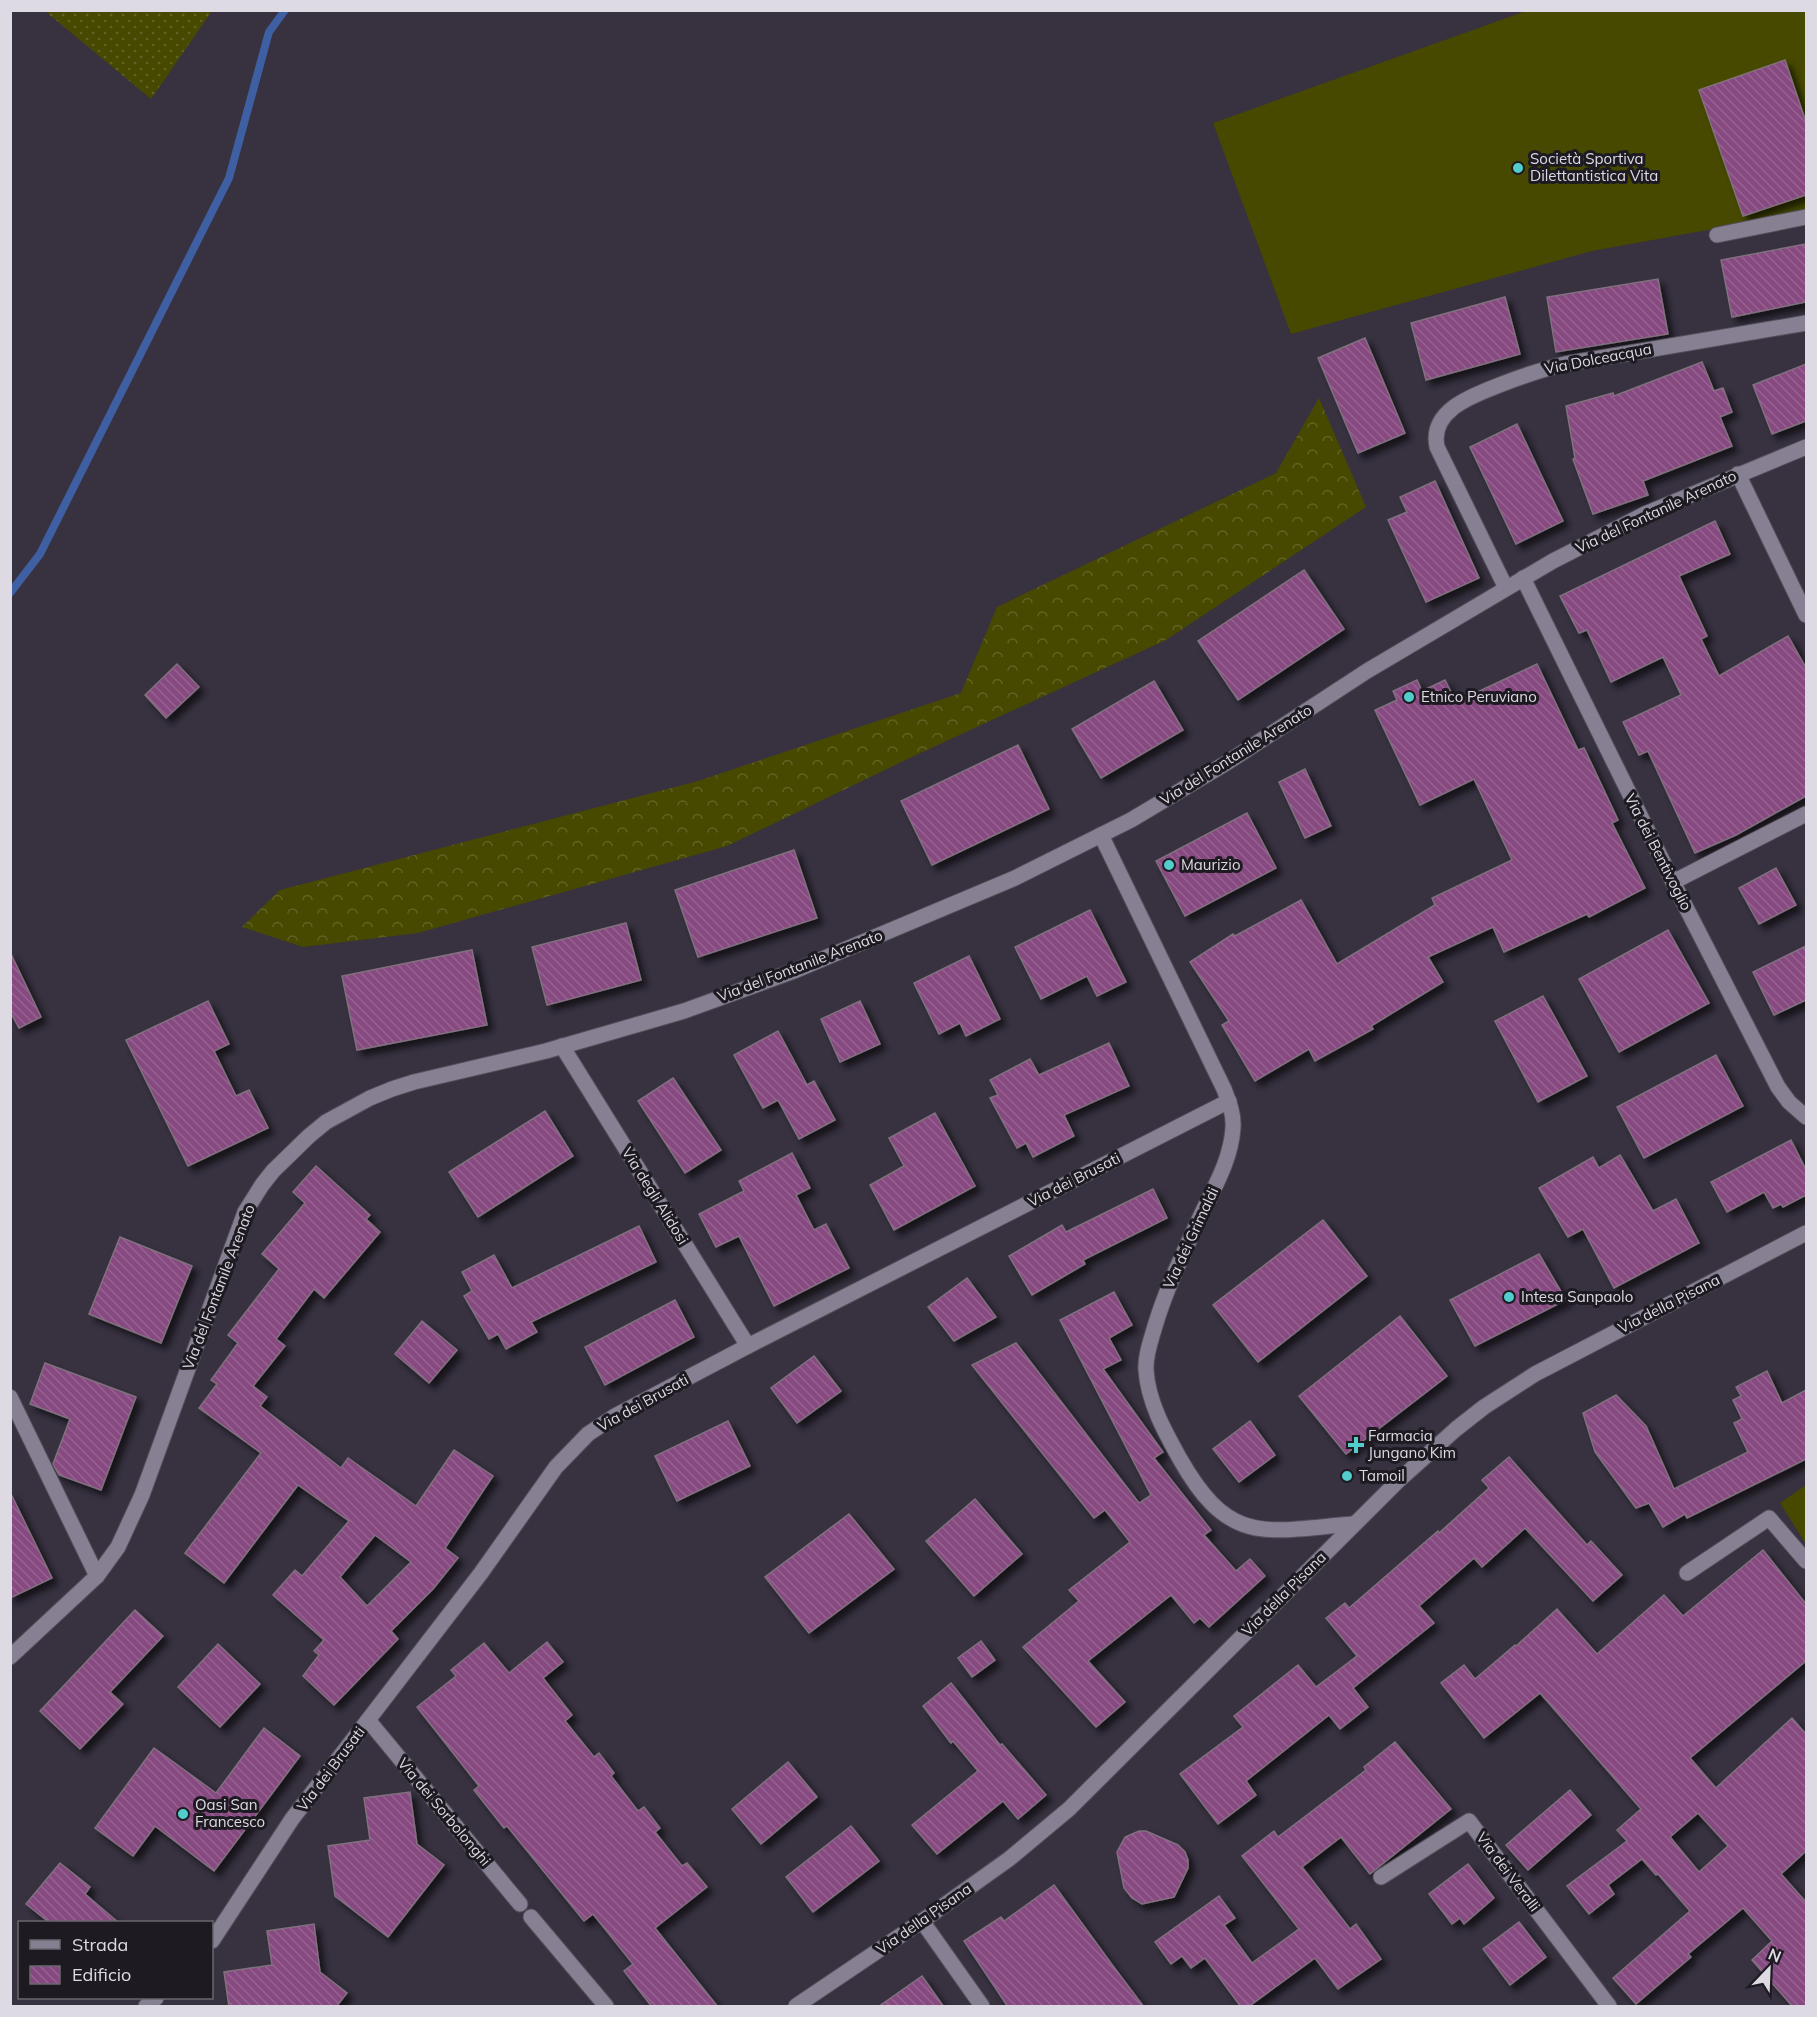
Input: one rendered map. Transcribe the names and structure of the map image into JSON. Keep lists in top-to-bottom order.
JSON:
{
  "streets": {
    "street": [
      "Via Dolceacqua",
      "Via del Fontanile Arenato",
      "Via dei Bentivoglio",
      "Via dei Brusati",
      "Via degli Alidosi",
      "Via dei Grimaldi",
      "Via della Pisana",
      "Via dei Sorbolonghi",
      "Via dei Veralli"
    ]
  },
  "crossings": [
    ["Via Dolceacqua", "Via del Fontanile Arenato"],
    ["Via del Fontanile Arenato", "Via dei Bentivoglio"],
    ["Via del Fontanile Arenato", "Via degli Alidosi"],
    ["Via del Fontanile Arenato", "Via dei Grimaldi"],
    ["Via dei Brusati", "Via degli Alidosi"],
    ["Via dei Brusati", "Via dei Grimaldi"],
    ["Via dei Brusati", "Via dei Sorbolonghi"],
    ["Via dei Grimaldi", "Via della Pisana"]
  ],
  "places": {
    "other": [
      "Società Sportiva Dilettantistica Vita",
      "Etnico Peruviano",
      "Maurizio",
      "Intesa Sanpaolo",
      "Tamoil",
      "Oasi San Francesco"
    ],
    "health": ["Farmacia Jungano Kim"]
  },
  "legend": ["Strada", "Edificio"],
  "north": "top right"
}
